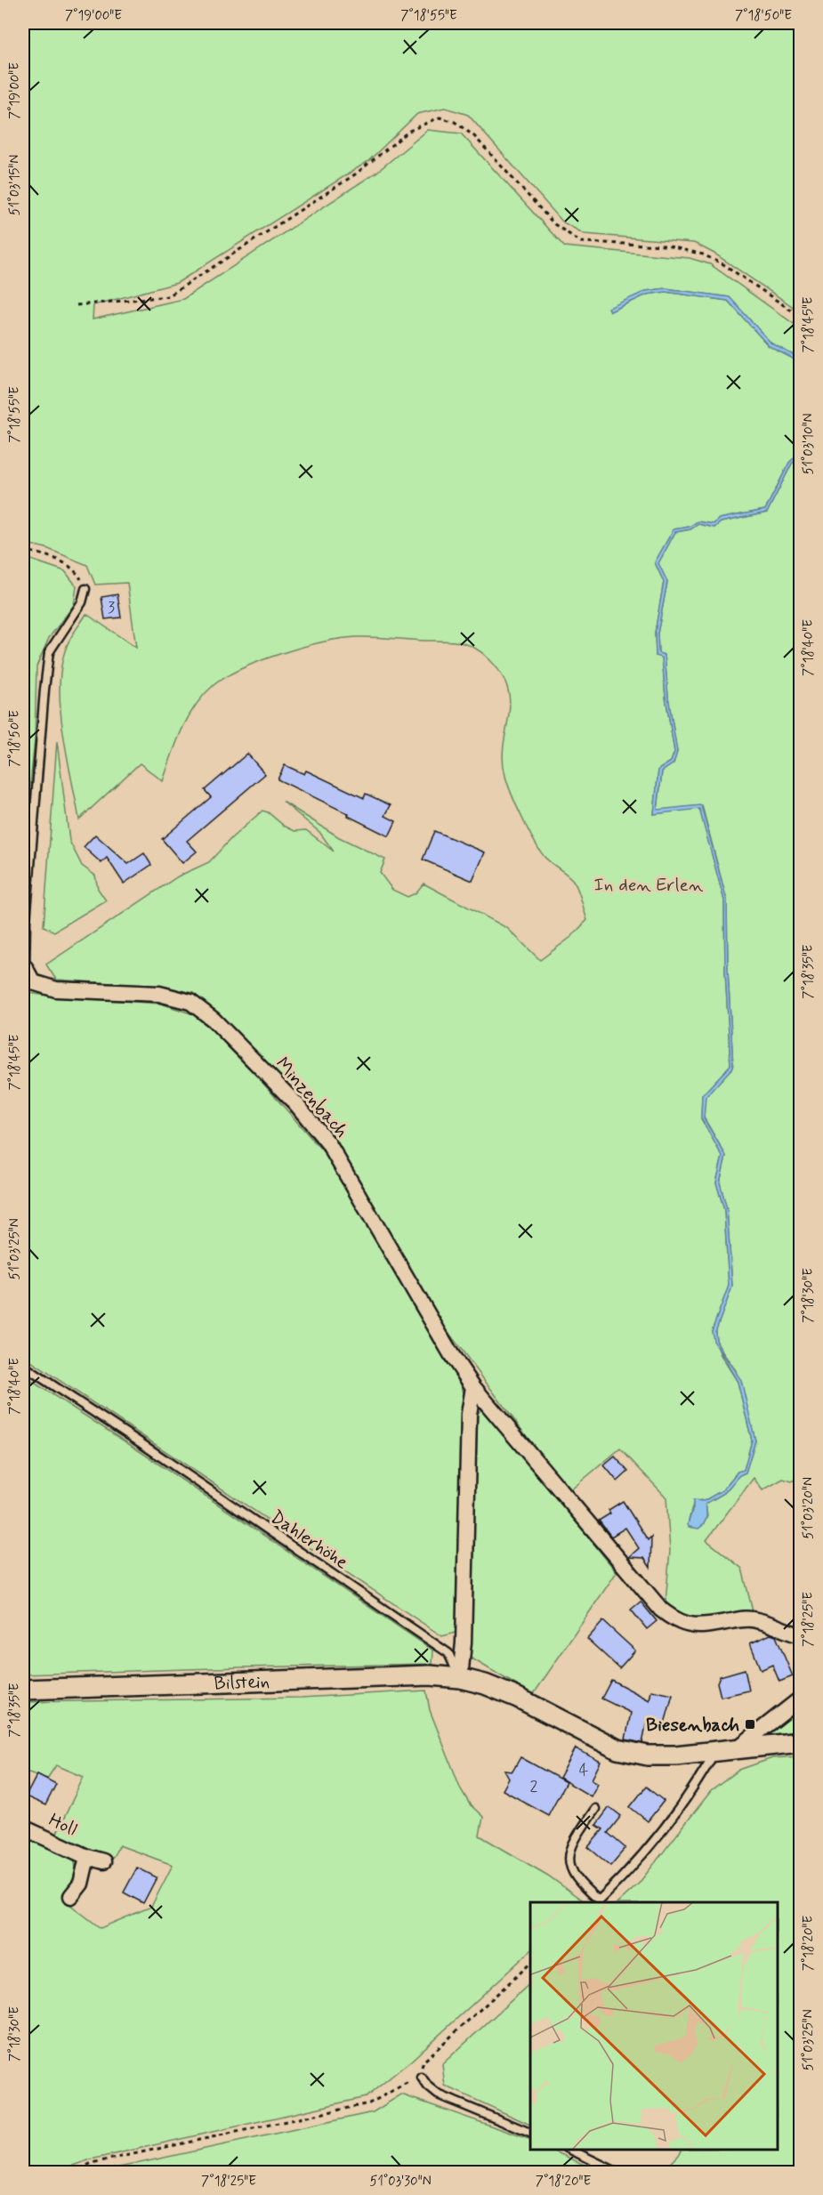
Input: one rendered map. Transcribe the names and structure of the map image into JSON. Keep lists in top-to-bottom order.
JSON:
{
  "streets": {
    "street": ["Minzenbach", "Bilstein", "Holl"],
    "lane": ["Dahlerhöhe"]
  },
  "crossings": [
    ["Dahlerhöhe", "Bilstein"]
  ],
  "parks": ["In den Erlen"],
  "places": {
    "transit": ["Biesenbach"]
  },
  "house_numbers": ["3", "4", "2"],
  "coordinates": [
    "7°19'00\"E",
    "7°18'55\"E",
    "7°18'50\"E",
    "51°03'15\"N",
    "7°18'45\"E",
    "51°03'10\"N",
    "7°18'40\"E",
    "7°18'35\"E",
    "51°03'25\"N",
    "7°18'30\"E",
    "51°03'20\"N",
    "7°18'25\"E",
    "7°18'20\"E",
    "51°03'30\"N"
  ]
}
